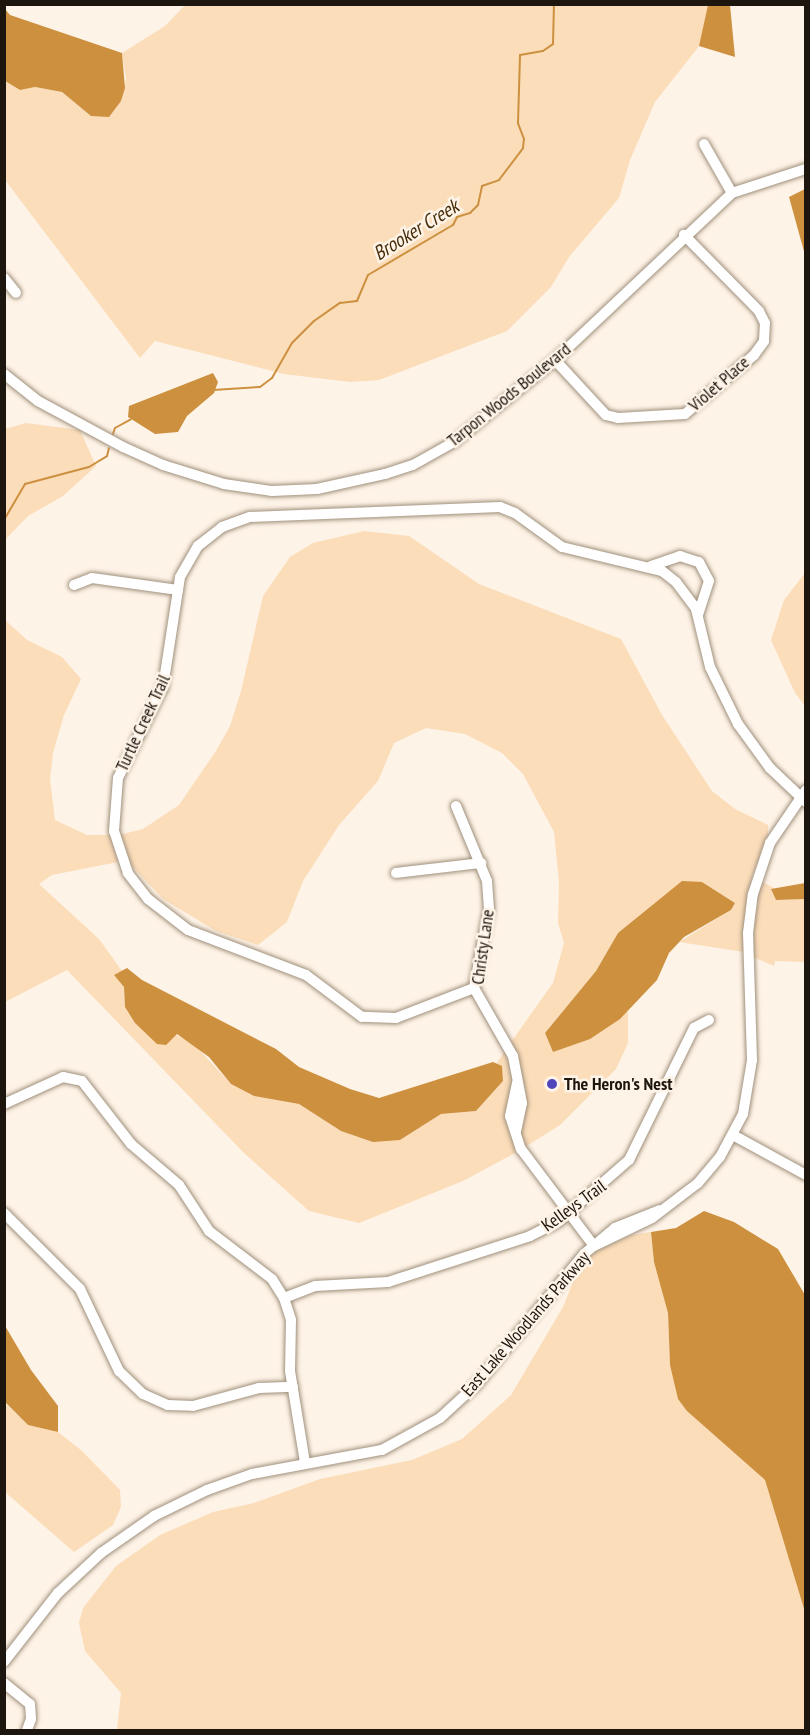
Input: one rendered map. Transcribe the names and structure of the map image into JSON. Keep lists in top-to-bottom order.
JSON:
{
  "streets": {
    "street": [
      "Violet Place",
      "Tarpon Woods Boulevard",
      "Turtle Creek Trail",
      "Christy Lane",
      "Kelleys Trail",
      "East Lake Woodlands Parkway"
    ]
  },
  "crossings": [
    ["Violet Place", "Tarpon Woods Boulevard"],
    ["Turtle Creek Trail", "Christy Lane"],
    ["Turtle Creek Trail", "East Lake Woodlands Parkway"],
    ["Christy Lane", "Kelleys Trail"],
    ["Christy Lane", "East Lake Woodlands Parkway"]
  ],
  "water": ["Brooker Creek"],
  "places": ["The Heron's Nest"]
}
